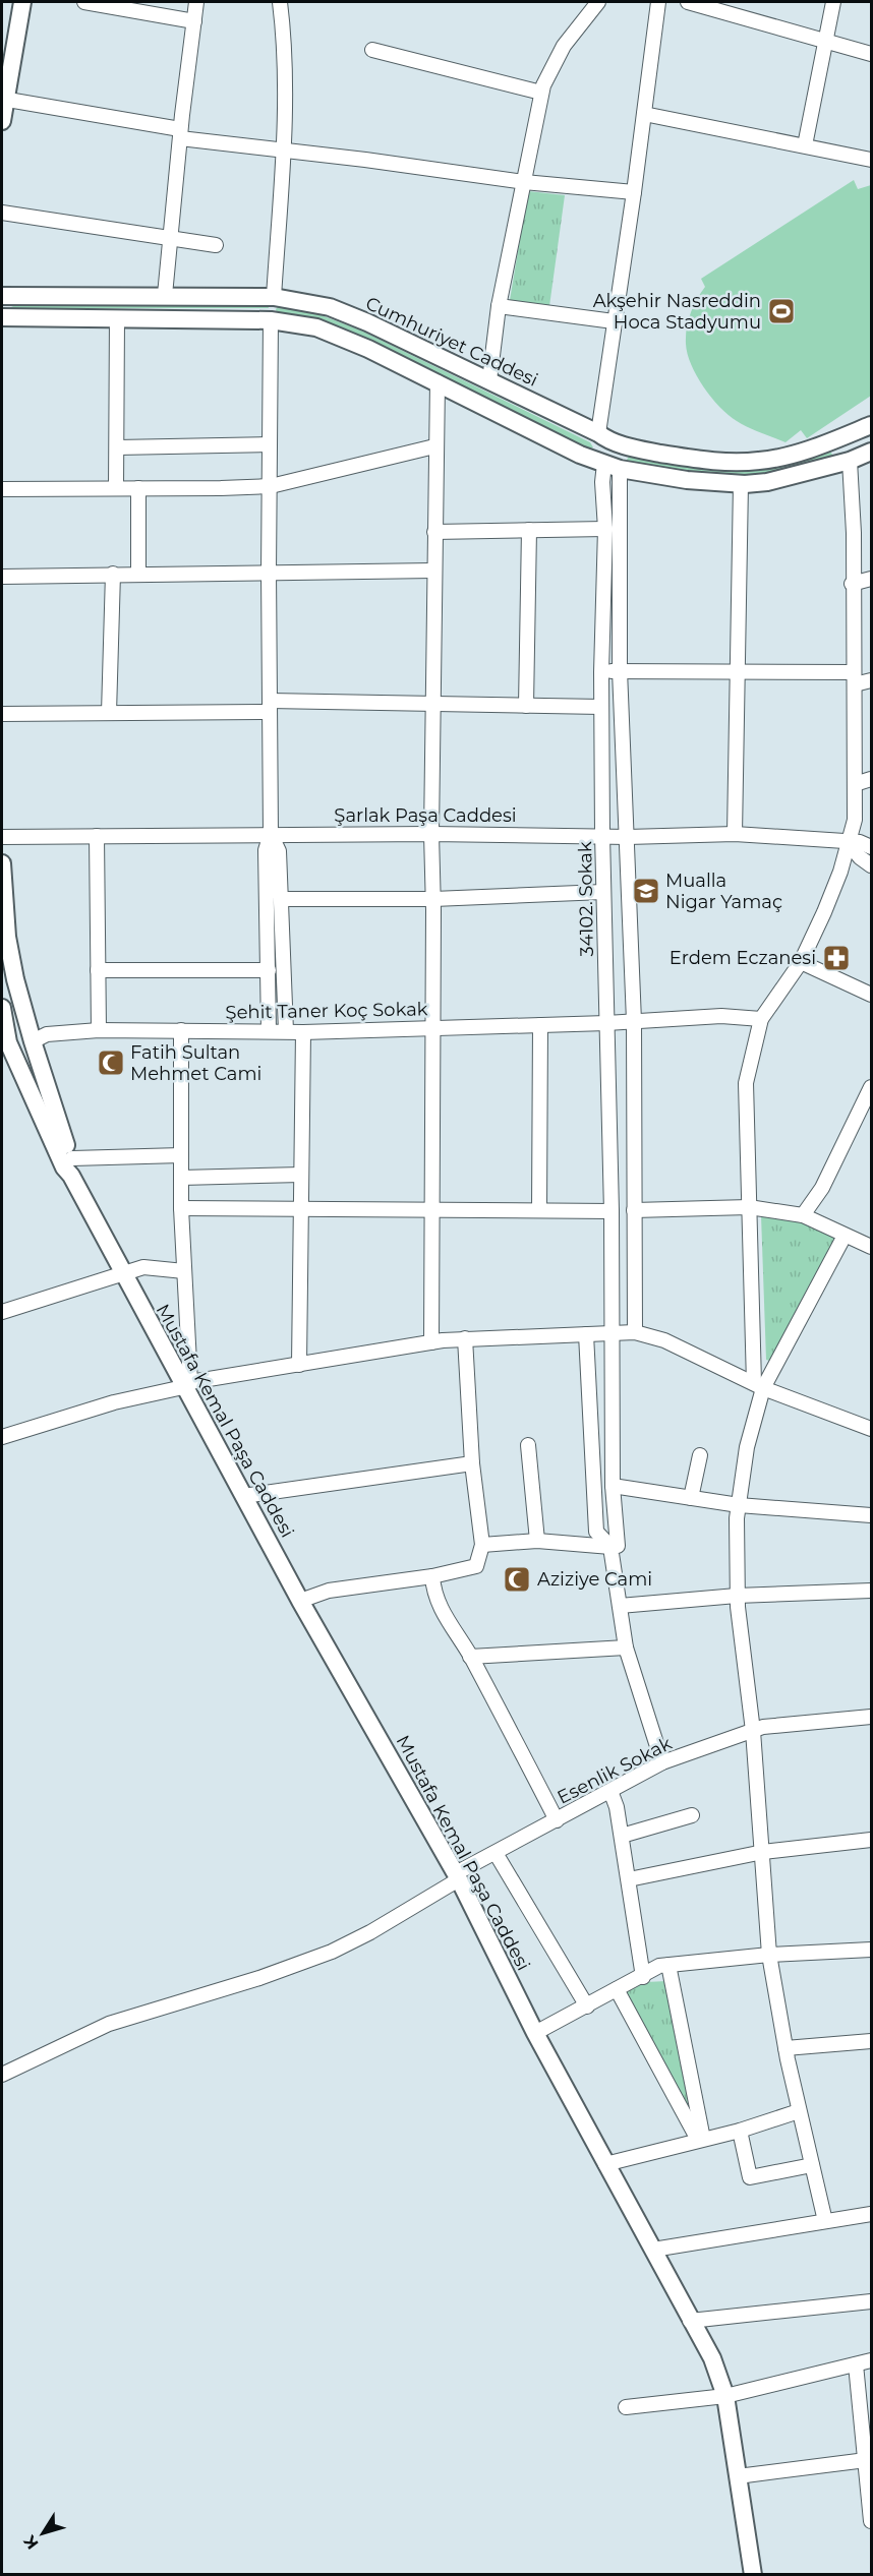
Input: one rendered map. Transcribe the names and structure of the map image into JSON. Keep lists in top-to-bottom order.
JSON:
{
  "streets": {
    "main road": ["Cumhuriyet Caddesi", "Mustafa Kemal Paşa Caddesi"],
    "street": [
      "Şarlak Paşa Caddesi",
      "34102. Sokak",
      "Şehit Taner Koç Sokak",
      "Esenlik Sokak"
    ]
  },
  "crossings": [
    ["Şarlak Paşa Caddesi", "34102. Sokak"],
    ["34102. Sokak", "Şehit Taner Koç Sokak"],
    ["Şehit Taner Koç Sokak", "Mustafa Kemal Paşa Caddesi"],
    ["Mustafa Kemal Paşa Caddesi", "Esenlik Sokak"]
  ],
  "places": {
    "sports": ["Akşehir Nasreddin Hoca Stadyumu"],
    "school or university": ["Mualla Nigar Yamaç"],
    "pharmacy": ["Erdem Eczanesi"],
    "mosque": ["Fatih Sultan Mehmet Cami", "Aziziye Cami"]
  },
  "north": "bottom left"
}
